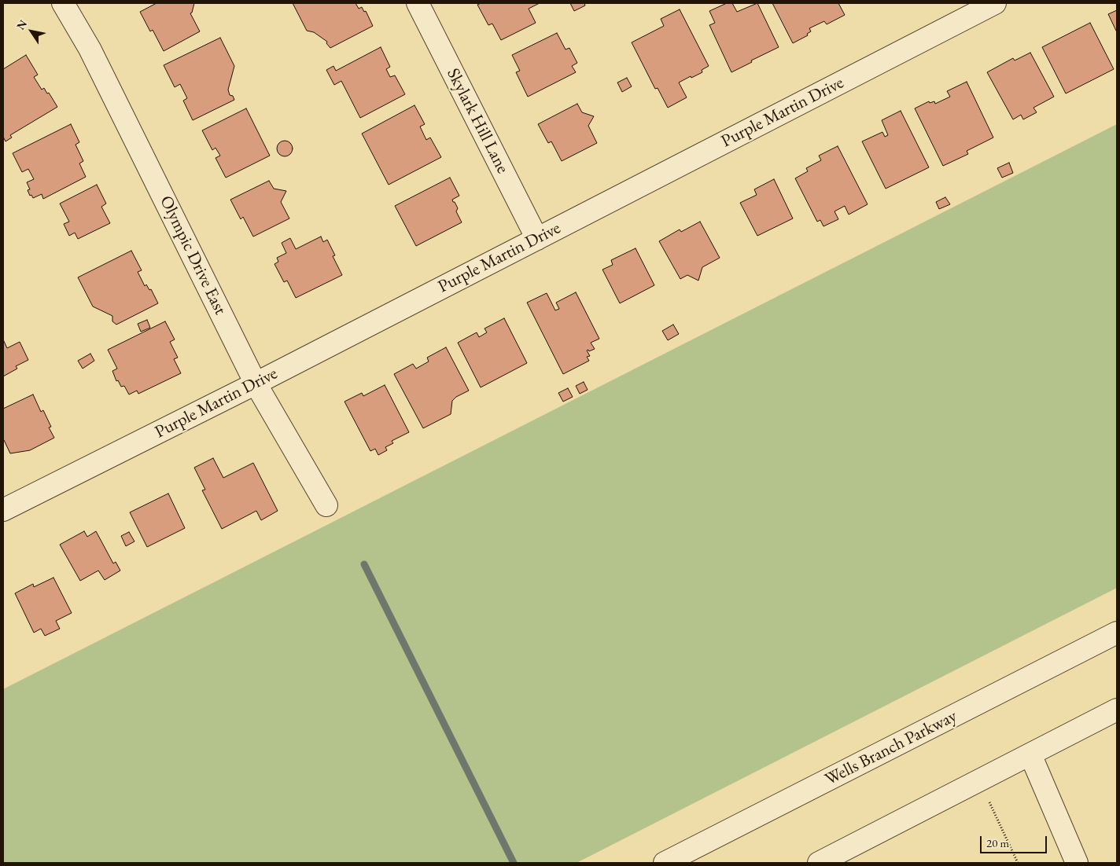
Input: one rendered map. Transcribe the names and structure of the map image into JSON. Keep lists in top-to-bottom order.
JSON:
{
  "streets": {
    "street": [
      "Purple Martin Drive",
      "Skylark Hill Lane",
      "Olympic Drive East",
      "Wells Branch Parkway"
    ]
  },
  "crossings": [
    ["Purple Martin Drive", "Skylark Hill Lane"],
    ["Purple Martin Drive", "Olympic Drive East"]
  ],
  "scale_bar": "20 m",
  "north": "top left"
}
